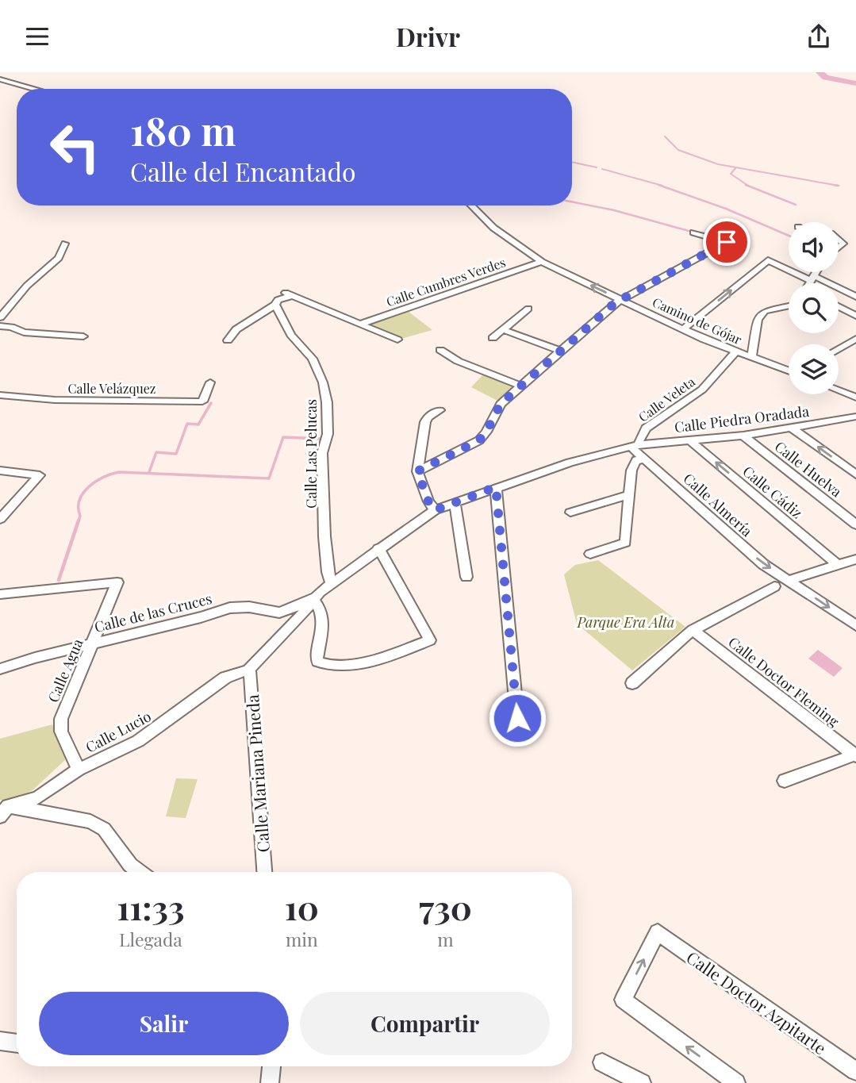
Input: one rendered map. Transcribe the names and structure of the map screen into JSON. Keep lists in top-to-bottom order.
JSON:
{
  "streets": {
    "street": [
      "Calle Cumbres Verdes",
      "Camino de Gójar",
      "Calle Velázquez",
      "Calle Veleta",
      "Calle Piedra Oradada",
      "Calle Las Pelucas",
      "Calle Huelva",
      "Calle Cádiz",
      "Calle Almería",
      "Calle de las Cruces",
      "Calle Agua",
      "Calle Doctor Fleming",
      "Calle Lucio",
      "Calle Mariana Pineda",
      "Calle Doctor Azpitarte"
    ]
  },
  "crossings": [
    ["Calle Cumbres Verdes", "Camino de Gójar"],
    ["Camino de Gójar", "Calle Veleta"],
    ["Calle Veleta", "Calle Piedra Oradada"],
    ["Calle Veleta", "Calle Almería"],
    ["Calle Piedra Oradada", "Calle Las Pelucas"],
    ["Calle Piedra Oradada", "Calle Huelva"],
    ["Calle Piedra Oradada", "Calle Cádiz"],
    ["Calle Piedra Oradada", "Calle Almería"],
    ["Calle Piedra Oradada", "Calle de las Cruces"],
    ["Calle de las Cruces", "Calle Agua"],
    ["Calle Agua", "Calle Lucio"],
    ["Calle Lucio", "Calle Mariana Pineda"]
  ],
  "one_way": ["Calle Almería"],
  "parks": ["Parque Era Alta"],
  "page": {
    "header": "Drivr",
    "turn": ["180 m", "Calle del Encantado"],
    "eta": [
      "11:33",
      "Llegada",
      "10",
      "min",
      "730",
      "m"
    ],
    "buttons": ["Salir", "Compartir"]
  }
}
